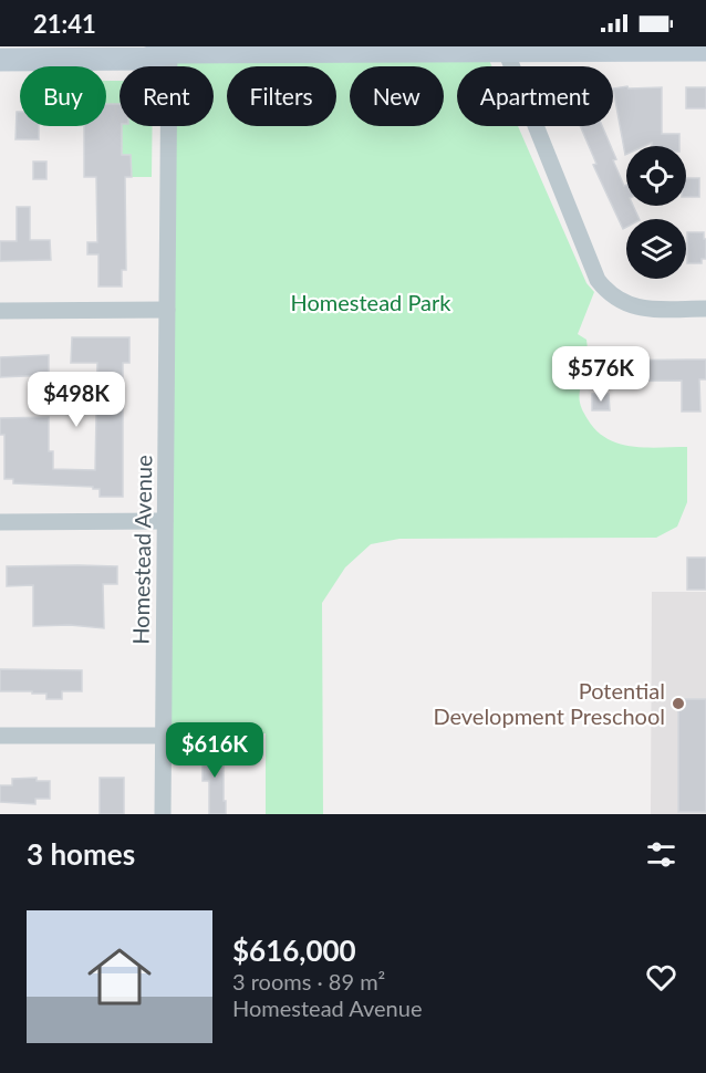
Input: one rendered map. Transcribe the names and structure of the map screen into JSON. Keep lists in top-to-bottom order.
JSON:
{
  "streets": {
    "street": ["Homestead Avenue"]
  },
  "parks": ["Homestead Park"],
  "places": ["Potential Development Preschool"],
  "page": {
    "status": "21:41",
    "chip": [
      "Buy",
      "Rent",
      "Filters",
      "New",
      "Apartment"
    ],
    "price": ["$576K", "$498K", "$616K"],
    "heading": "3 homes",
    "list": [
      {
        "name": "$616,000",
        "note": "3 rooms · 89 m² · Homestead Avenue"
      }
    ]
  }
}
